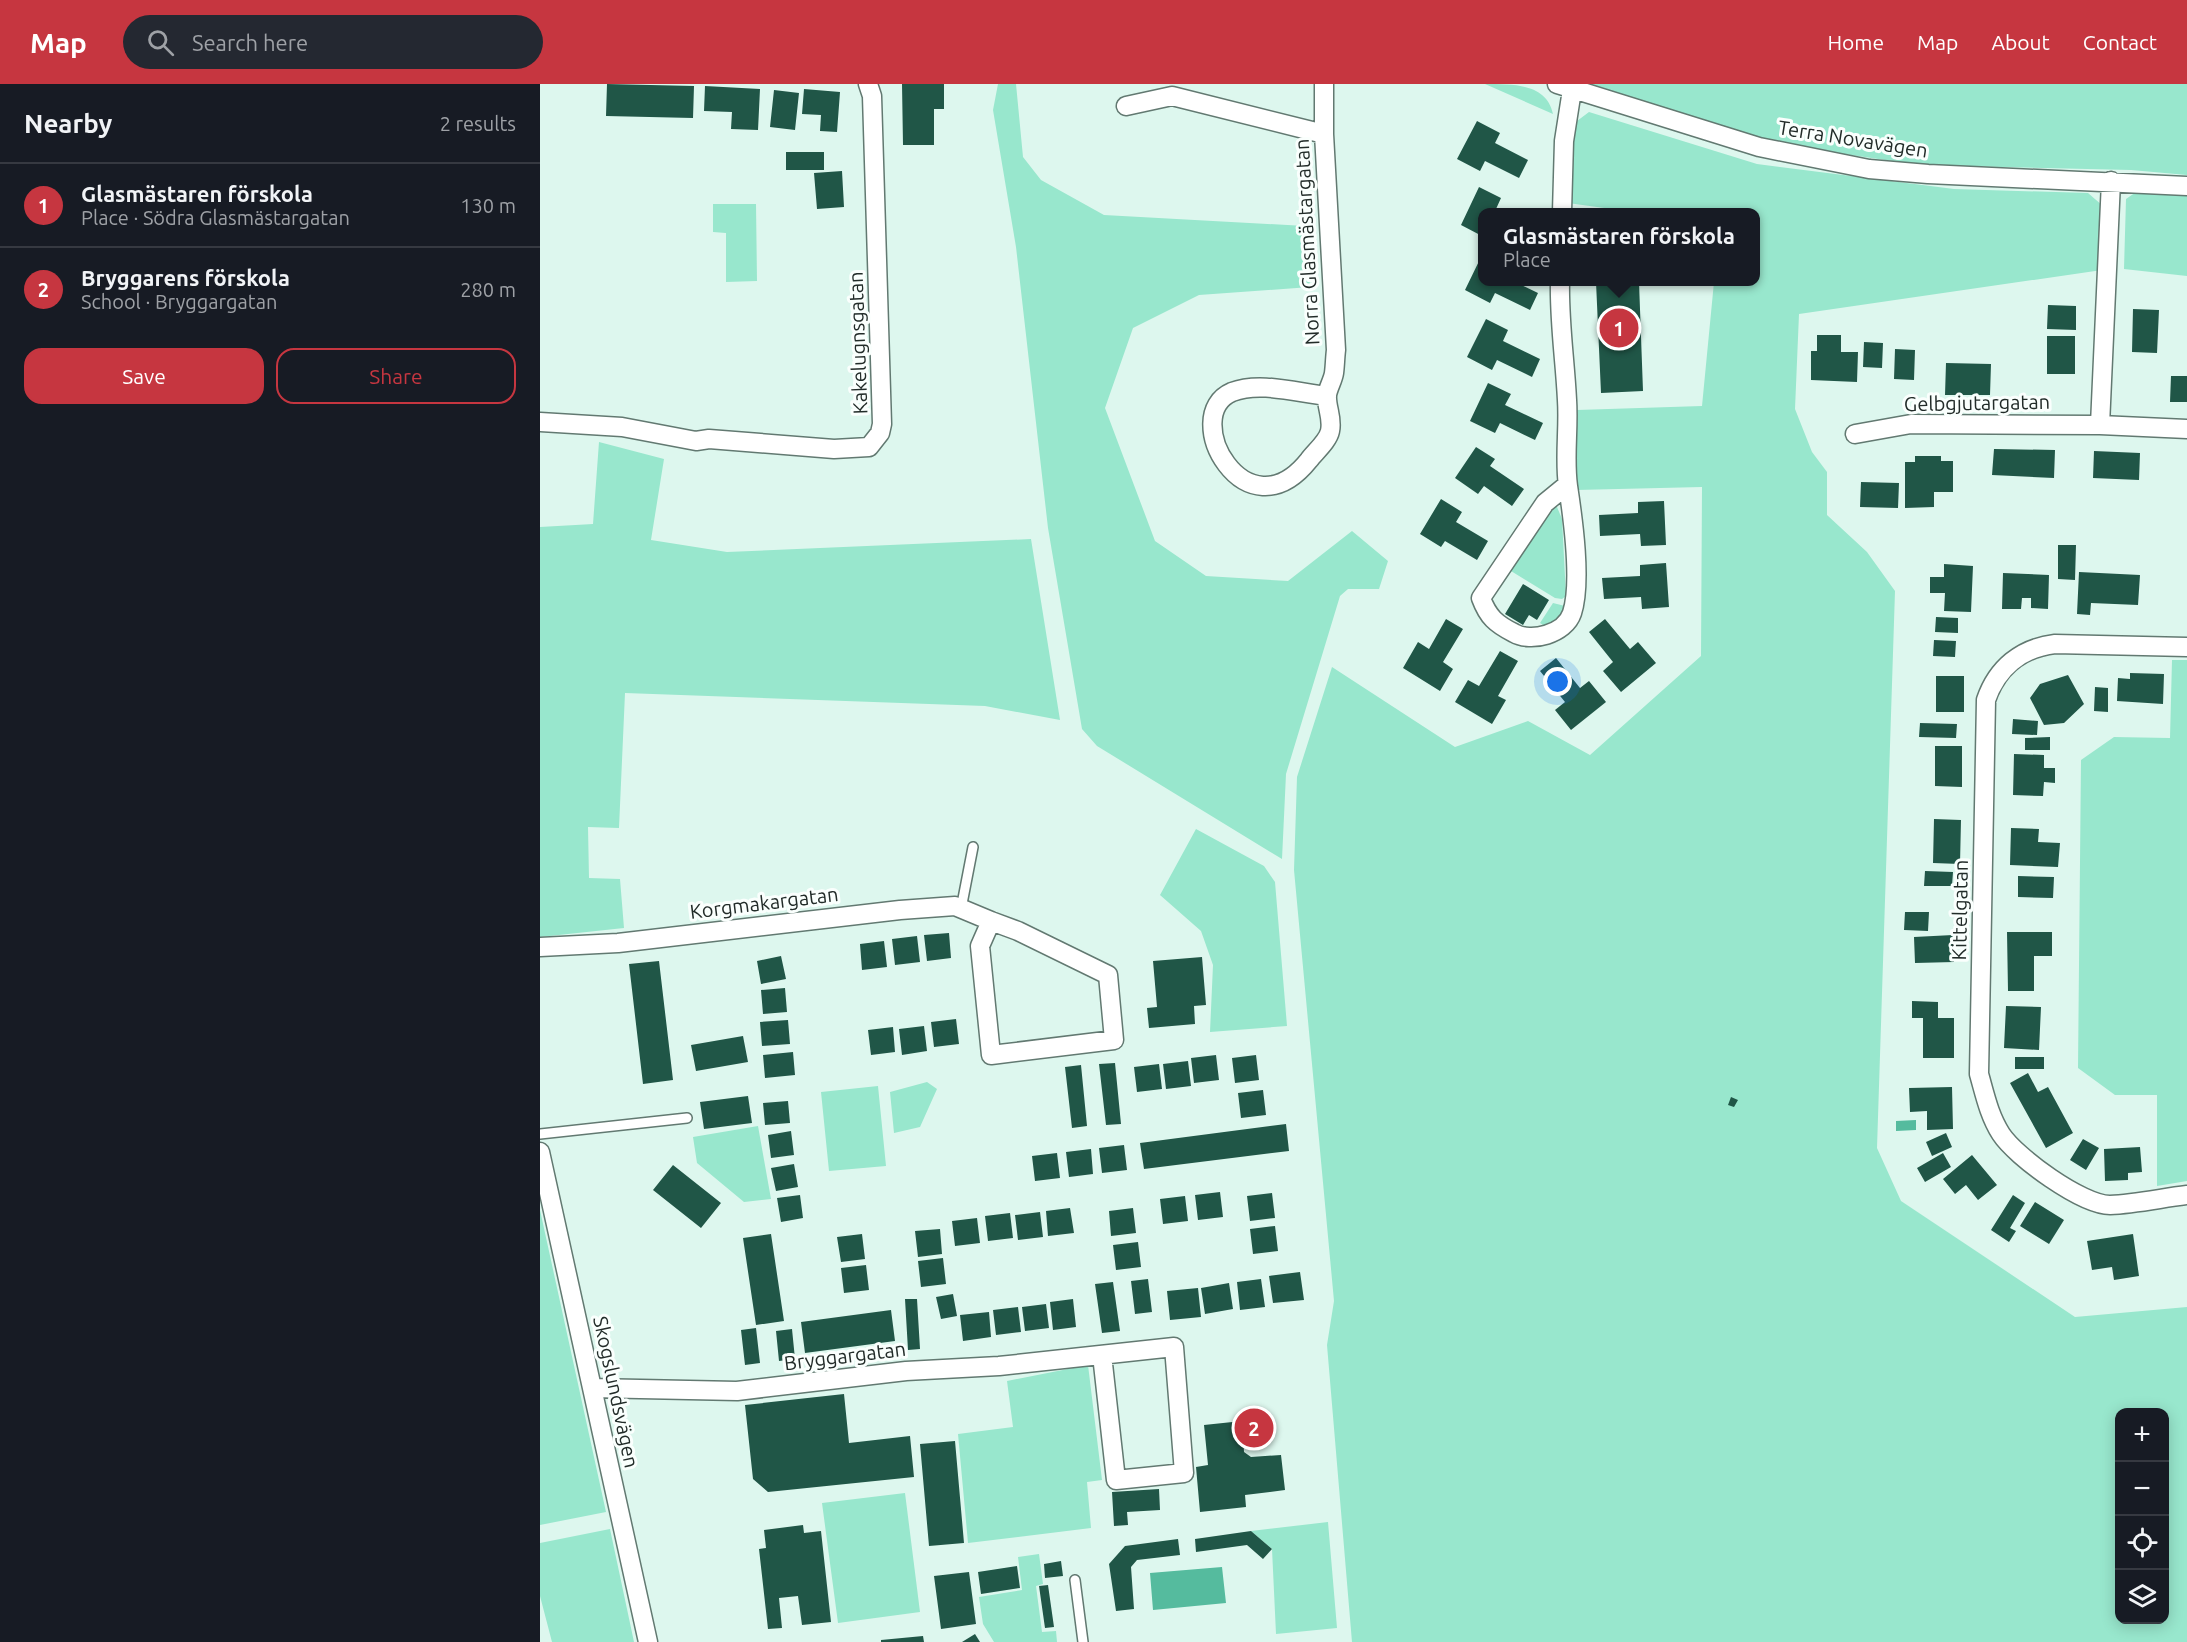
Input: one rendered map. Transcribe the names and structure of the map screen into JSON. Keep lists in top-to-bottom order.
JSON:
{
  "streets": {
    "street": [
      "Terra Novavägen",
      "Norra Glasmästargatan",
      "Kakelugnsgatan",
      "Gelbgjutargatan",
      "Korgmakargatan",
      "Kittelgatan",
      "Bryggargatan",
      "Skogslundsvägen"
    ]
  },
  "crossings": [
    ["Bryggargatan", "Skogslundsvägen"]
  ],
  "page": {
    "header": "Map",
    "search": "Search here",
    "nav": [
      "Home",
      "Map",
      "About",
      "Contact"
    ],
    "heading": ["Nearby", "2 results"],
    "list": [
      {
        "mark": "1",
        "name": "Glasmästaren förskola",
        "note": "Place · Södra Glasmästargatan",
        "value": "130 m"
      },
      {
        "mark": "2",
        "name": "Bryggarens förskola",
        "note": "School · Bryggargatan",
        "value": "280 m"
      }
    ],
    "popup": ["Glasmästaren förskola", "Place"],
    "pins": ["1", "2"],
    "buttons": ["Save", "Share"],
    "map_buttons": ["+", "−"]
  }
}
